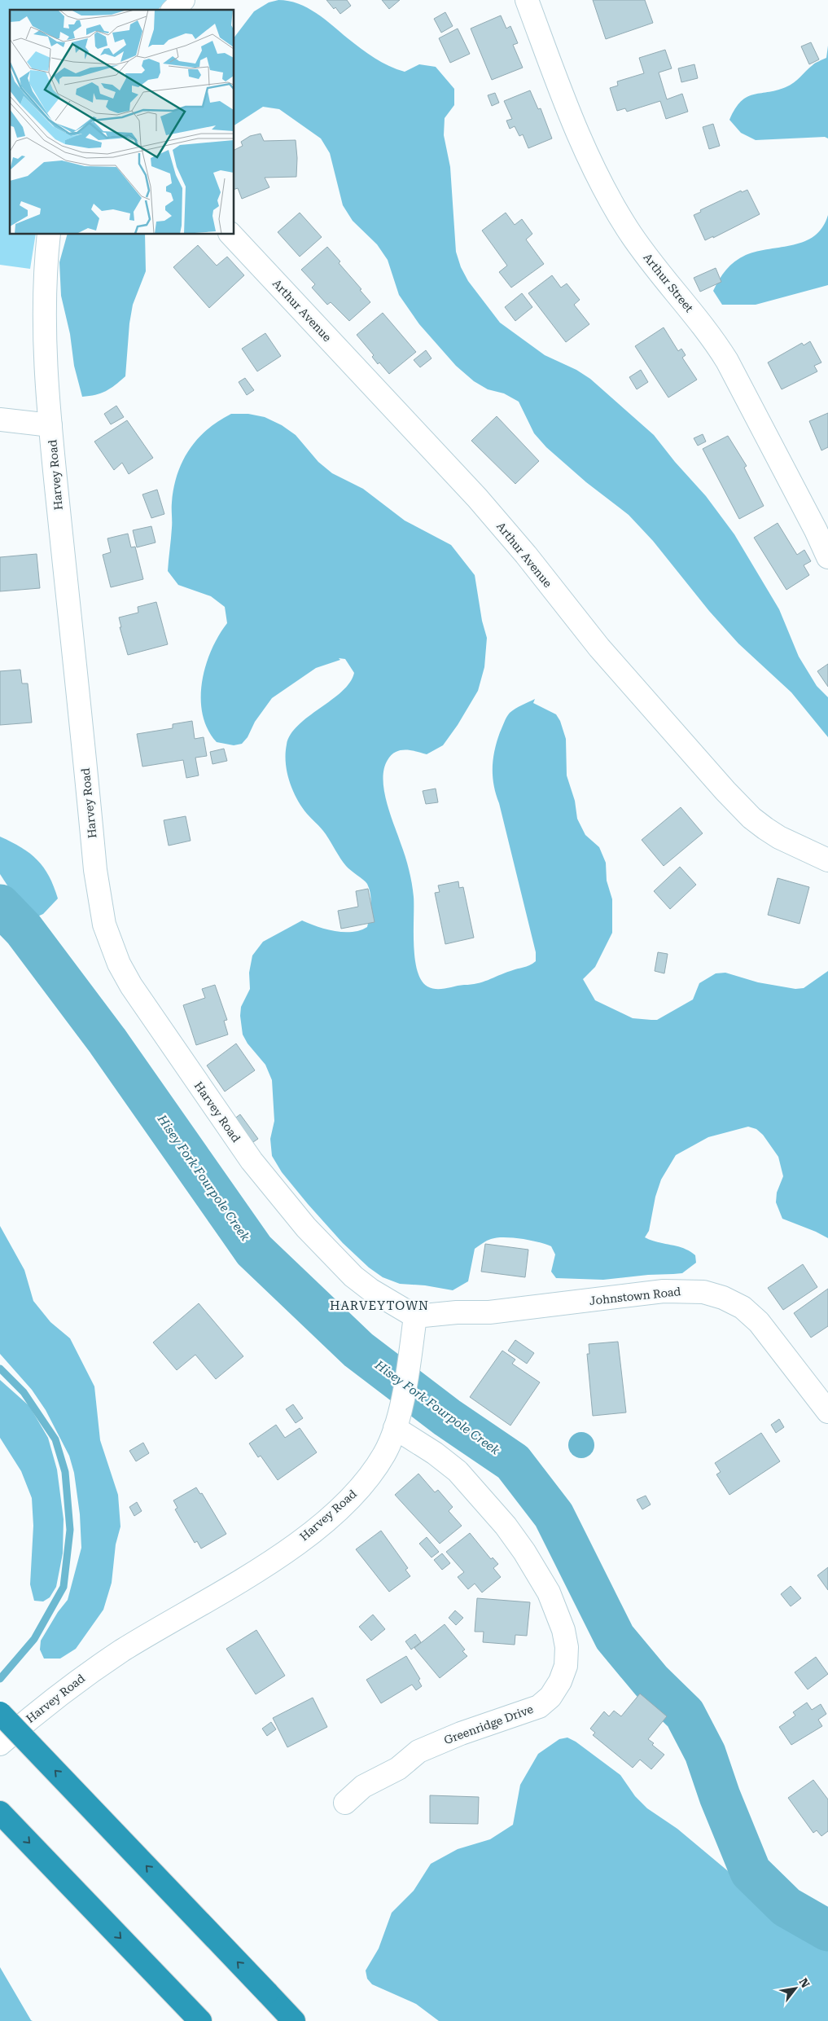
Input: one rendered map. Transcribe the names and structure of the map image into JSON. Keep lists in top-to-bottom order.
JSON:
{
  "streets": {
    "street": [
      "Arthur Street",
      "Arthur Avenue",
      "Harvey Road",
      "Johnstown Road",
      "Greenridge Drive"
    ]
  },
  "crossings": [
    ["Harvey Road", "Johnstown Road"],
    ["Harvey Road", "Greenridge Drive"]
  ],
  "districts": ["HARVEYTOWN"],
  "water": ["Hisey Fork Fourpole Creek"],
  "north": "top right"
}
